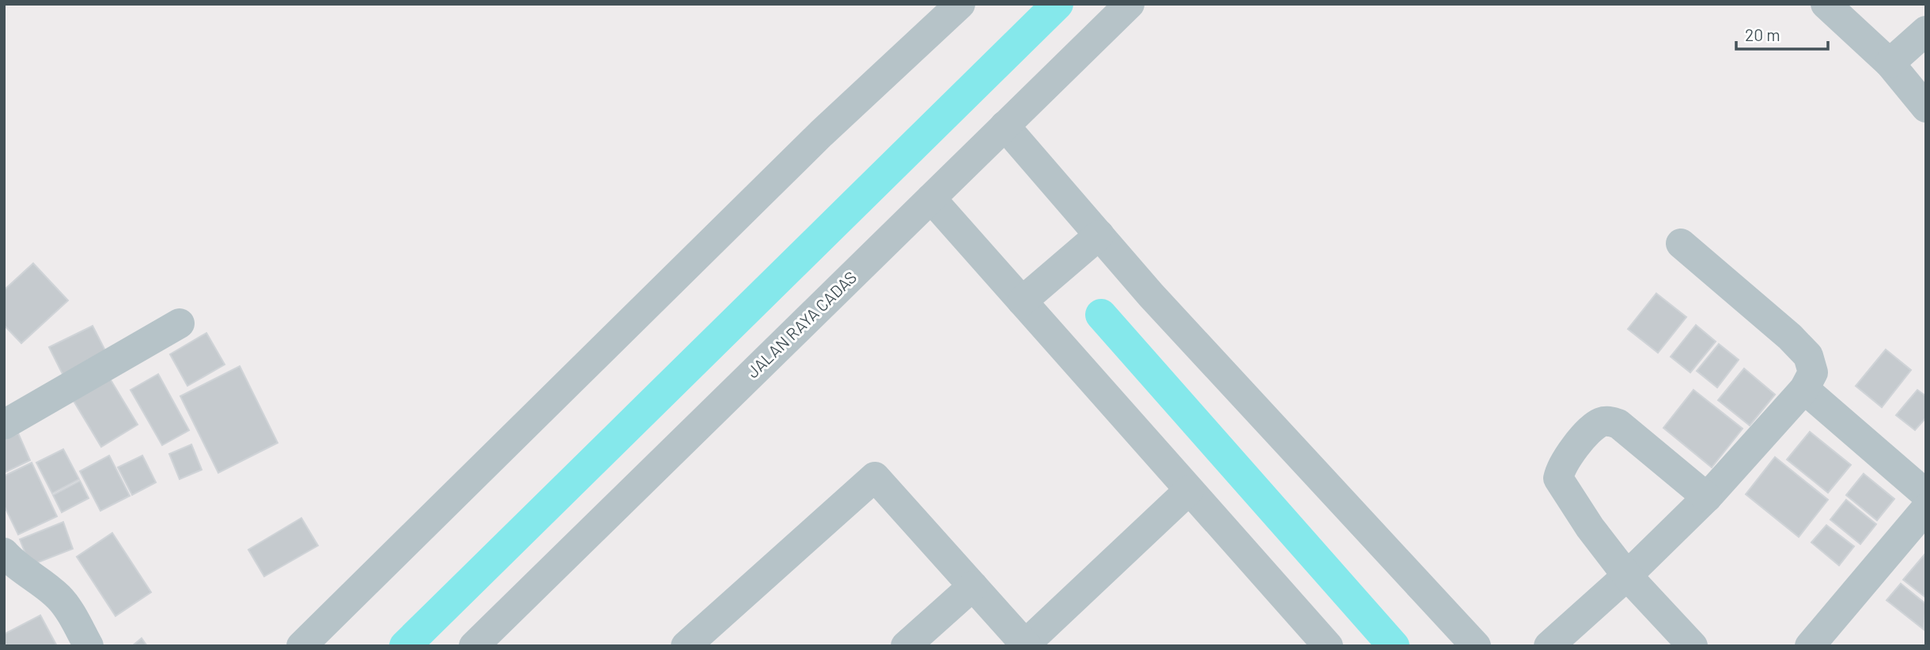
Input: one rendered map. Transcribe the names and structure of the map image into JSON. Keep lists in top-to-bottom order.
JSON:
{
  "streets": {
    "street": ["JALAN RAYA CADAS"]
  },
  "scale_bar": "20 m"
}
